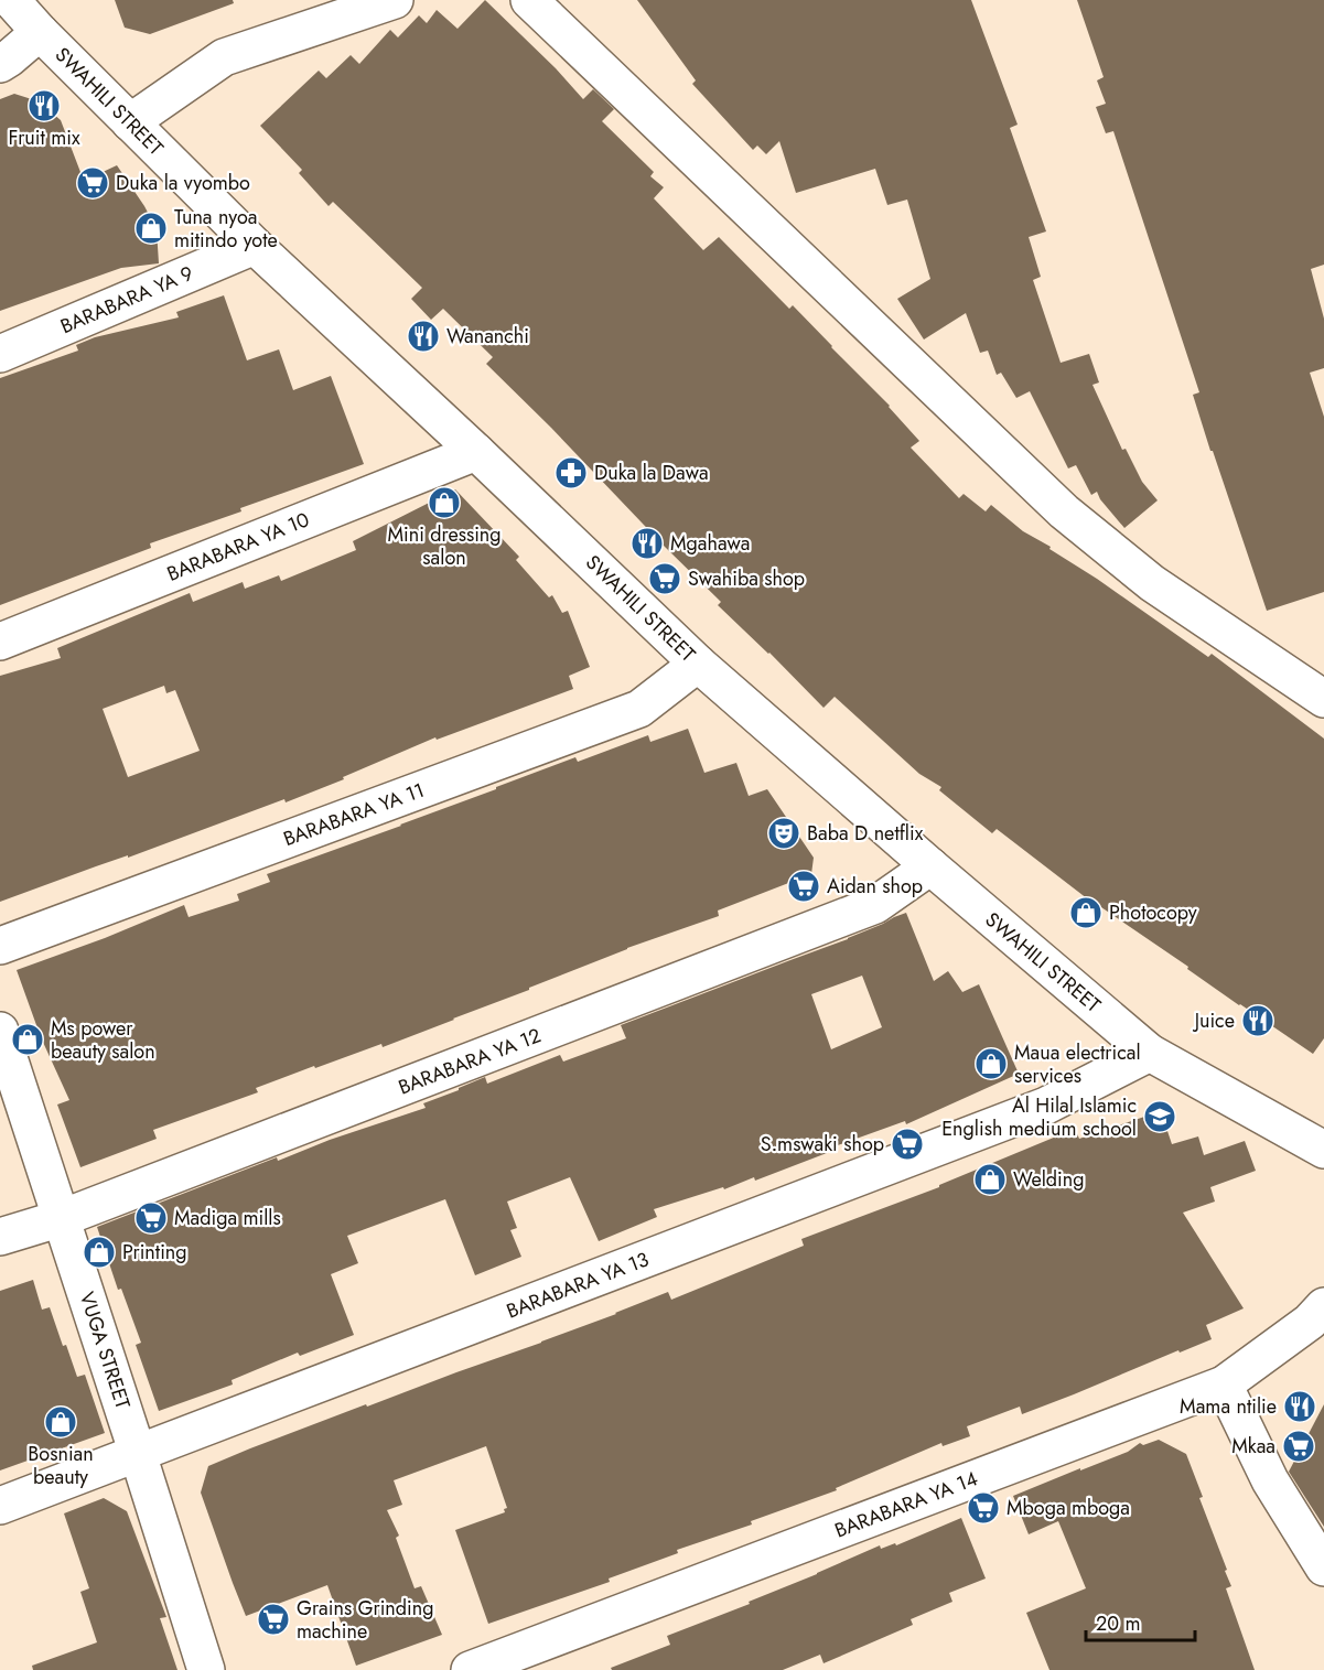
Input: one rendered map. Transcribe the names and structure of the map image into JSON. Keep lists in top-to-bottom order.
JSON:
{
  "streets": {
    "street": [
      "SWAHILI STREET",
      "BARABARA YA 9",
      "BARABARA YA 10",
      "BARABARA YA 11",
      "BARABARA YA 12",
      "BARABARA YA 13",
      "VUGA STREET",
      "BARABARA YA 14"
    ]
  },
  "crossings": [
    ["SWAHILI STREET", "BARABARA YA 9"],
    ["SWAHILI STREET", "BARABARA YA 10"],
    ["SWAHILI STREET", "BARABARA YA 11"],
    ["SWAHILI STREET", "BARABARA YA 12"],
    ["SWAHILI STREET", "BARABARA YA 13"],
    ["BARABARA YA 12", "VUGA STREET"],
    ["BARABARA YA 13", "VUGA STREET"]
  ],
  "places": {
    "restaurant": [
      "Fruit mix",
      "Wananchi",
      "Mgahawa",
      "Juice",
      "Mama ntilie"
    ],
    "supermarket": [
      "Duka la vyombo",
      "Swahiba shop",
      "Aidan shop",
      "S.mswaki shop",
      "Madiga mills",
      "Mkaa",
      "Mboga mboga",
      "Grains Grinding machine"
    ],
    "shop": [
      "Tuna nyoa mitindo yote",
      "Mini dressing salon",
      "Photocopy",
      "Ms power beauty salon",
      "Maua electrical services",
      "Welding",
      "Printing",
      "Bosnian beauty"
    ],
    "pharmacy": ["Duka la Dawa"],
    "theatre": ["Baba D netflix"],
    "school or university": ["Al Hilal Islamic English medium school"]
  },
  "scale_bar": "20 m"
}
